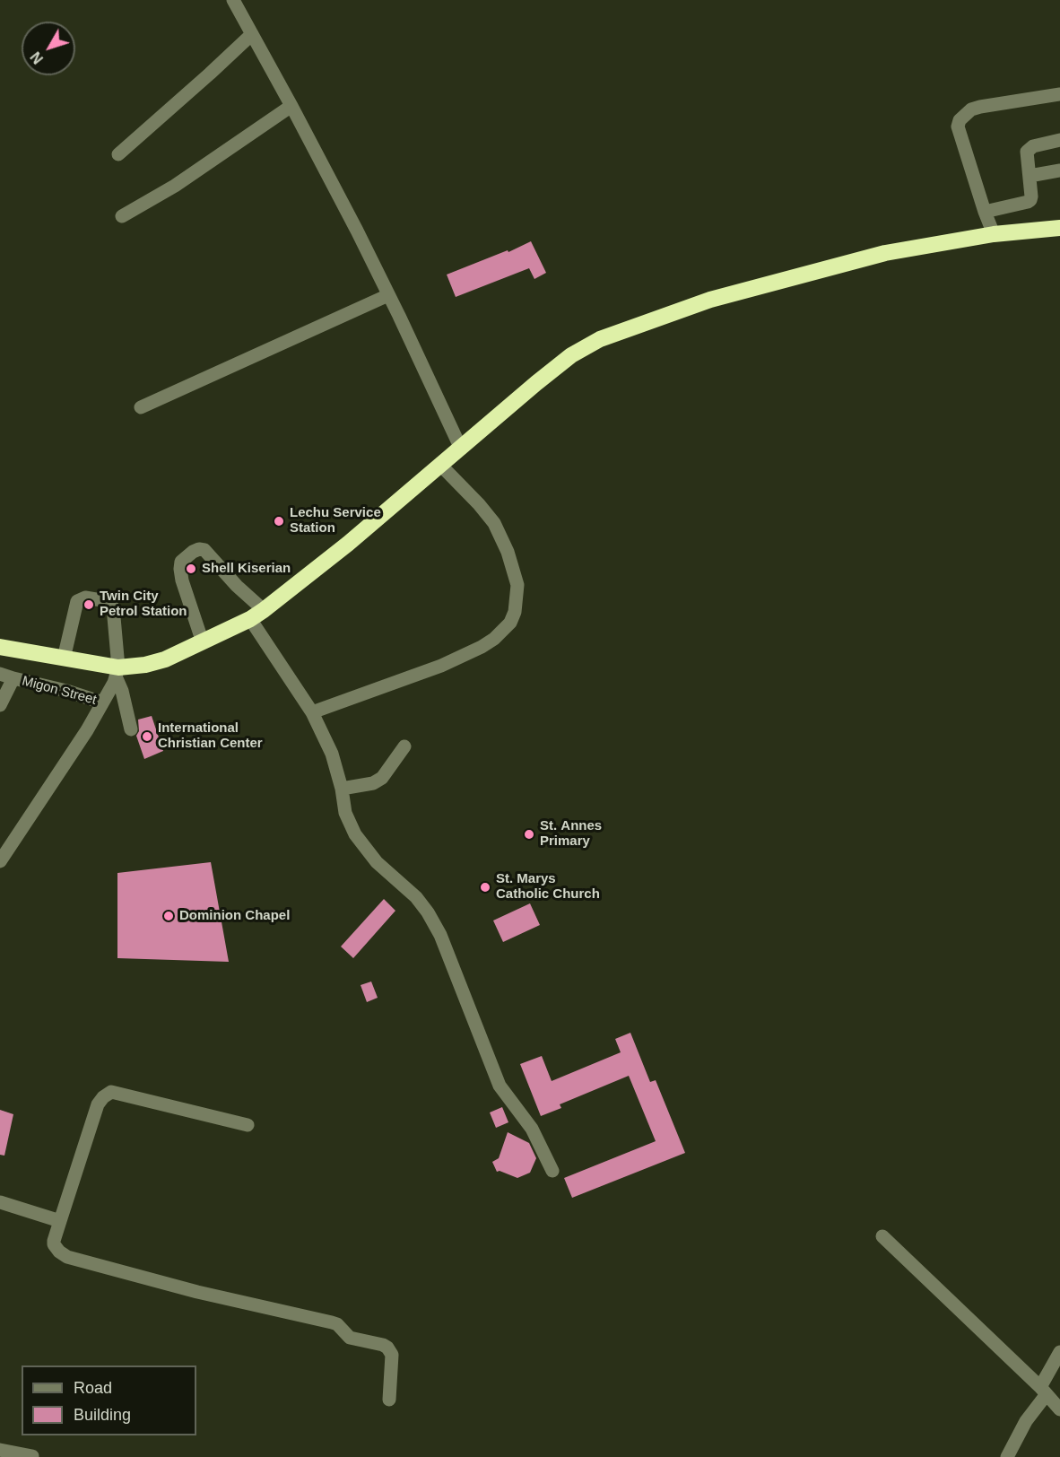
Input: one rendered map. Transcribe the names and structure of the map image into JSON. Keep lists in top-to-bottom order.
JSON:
{
  "streets": {
    "street": ["Migon Street"]
  },
  "places": [
    "Lechu Service Station",
    "Shell Kiserian",
    "Twin City Petrol Station",
    "International Christian Center",
    "St. Annes Primary",
    "St. Marys Catholic Church",
    "Dominion Chapel"
  ],
  "legend": ["Road", "Building"],
  "north": "bottom left"
}
